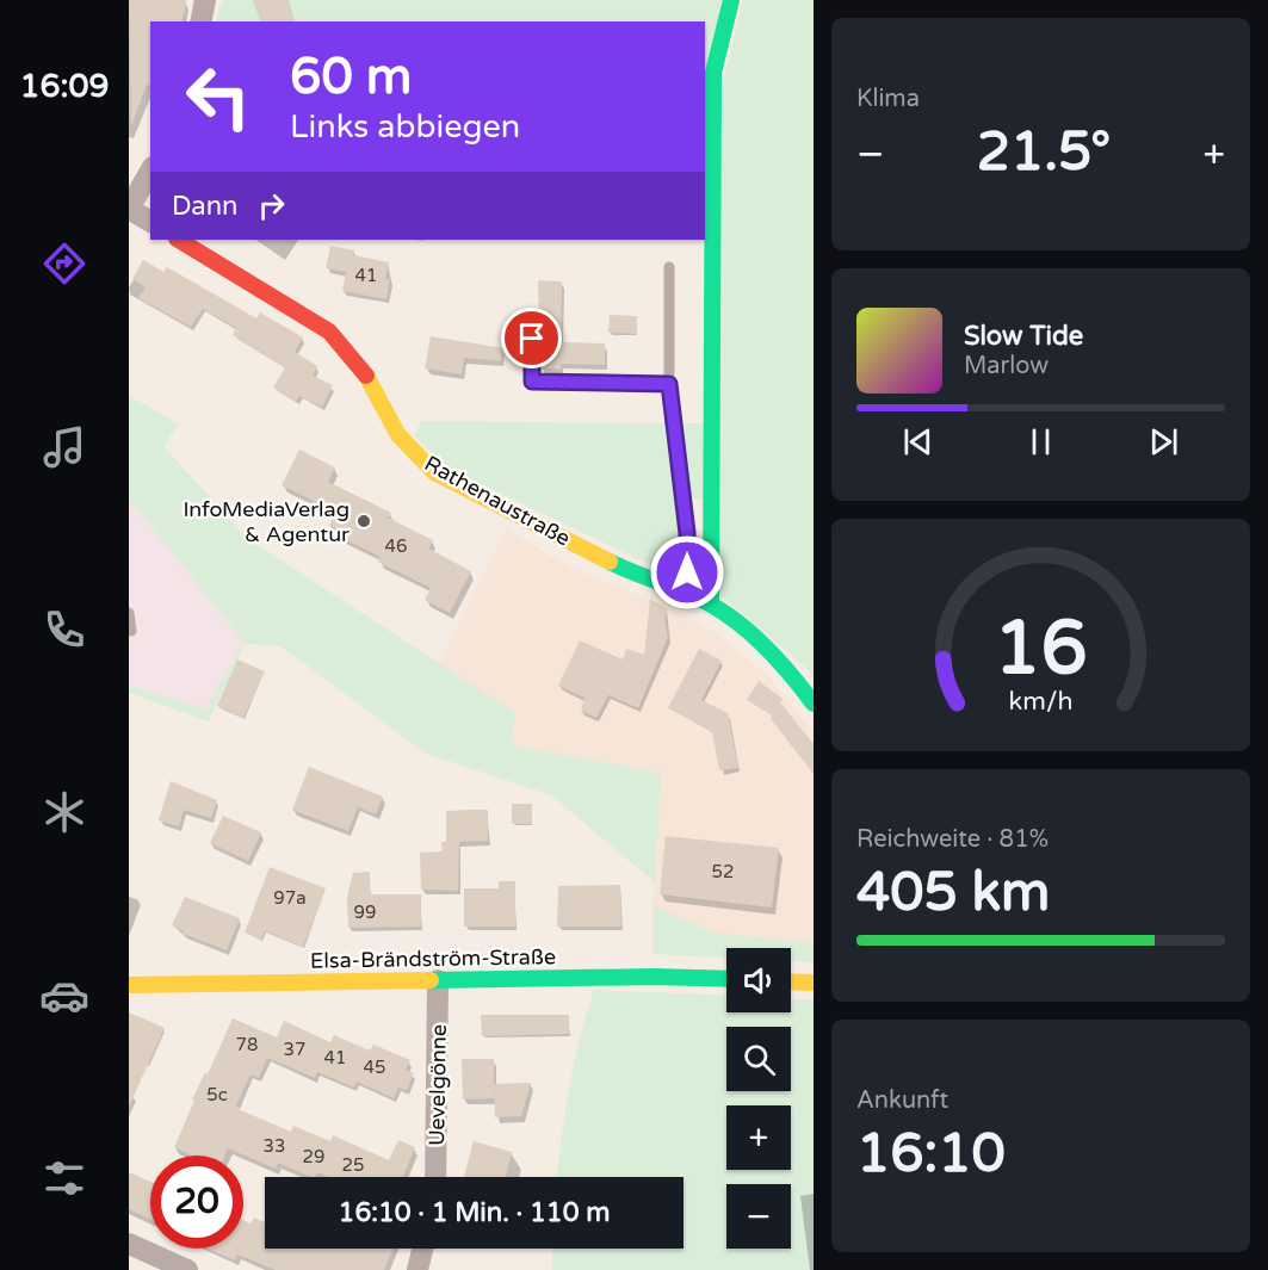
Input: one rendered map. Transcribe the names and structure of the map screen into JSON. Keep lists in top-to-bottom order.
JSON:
{
  "streets": {
    "street": ["Rathenaustraße", "Elsa-Brändström-Straße", "Uevelgönne"]
  },
  "crossings": [
    ["Elsa-Brändström-Straße", "Uevelgönne"]
  ],
  "places": ["InfoMediaVerlag & Agentur"],
  "house_numbers": [
    "41",
    "46",
    "52",
    "97a",
    "99",
    "78",
    "37",
    "41",
    "45",
    "5c",
    "33",
    "29",
    "25"
  ],
  "page": {
    "tabs": "16:09",
    "tile": [
      "Klima",
      ["Reichweite · 81%", "405 km"],
      ["Ankunft", "16:10"]
    ],
    "turn": ["60 m", "Links abbiegen"],
    "heat": ["−", "21.5°", "+"],
    "then": "Dann",
    "song": ["Slow Tide", "Marlow"],
    "map_buttons": ["+", "−"],
    "limit": "20",
    "trip": "16:10 · 1 Min. · 110 m",
    "gauge": ["16", "km/h"]
  }
}
